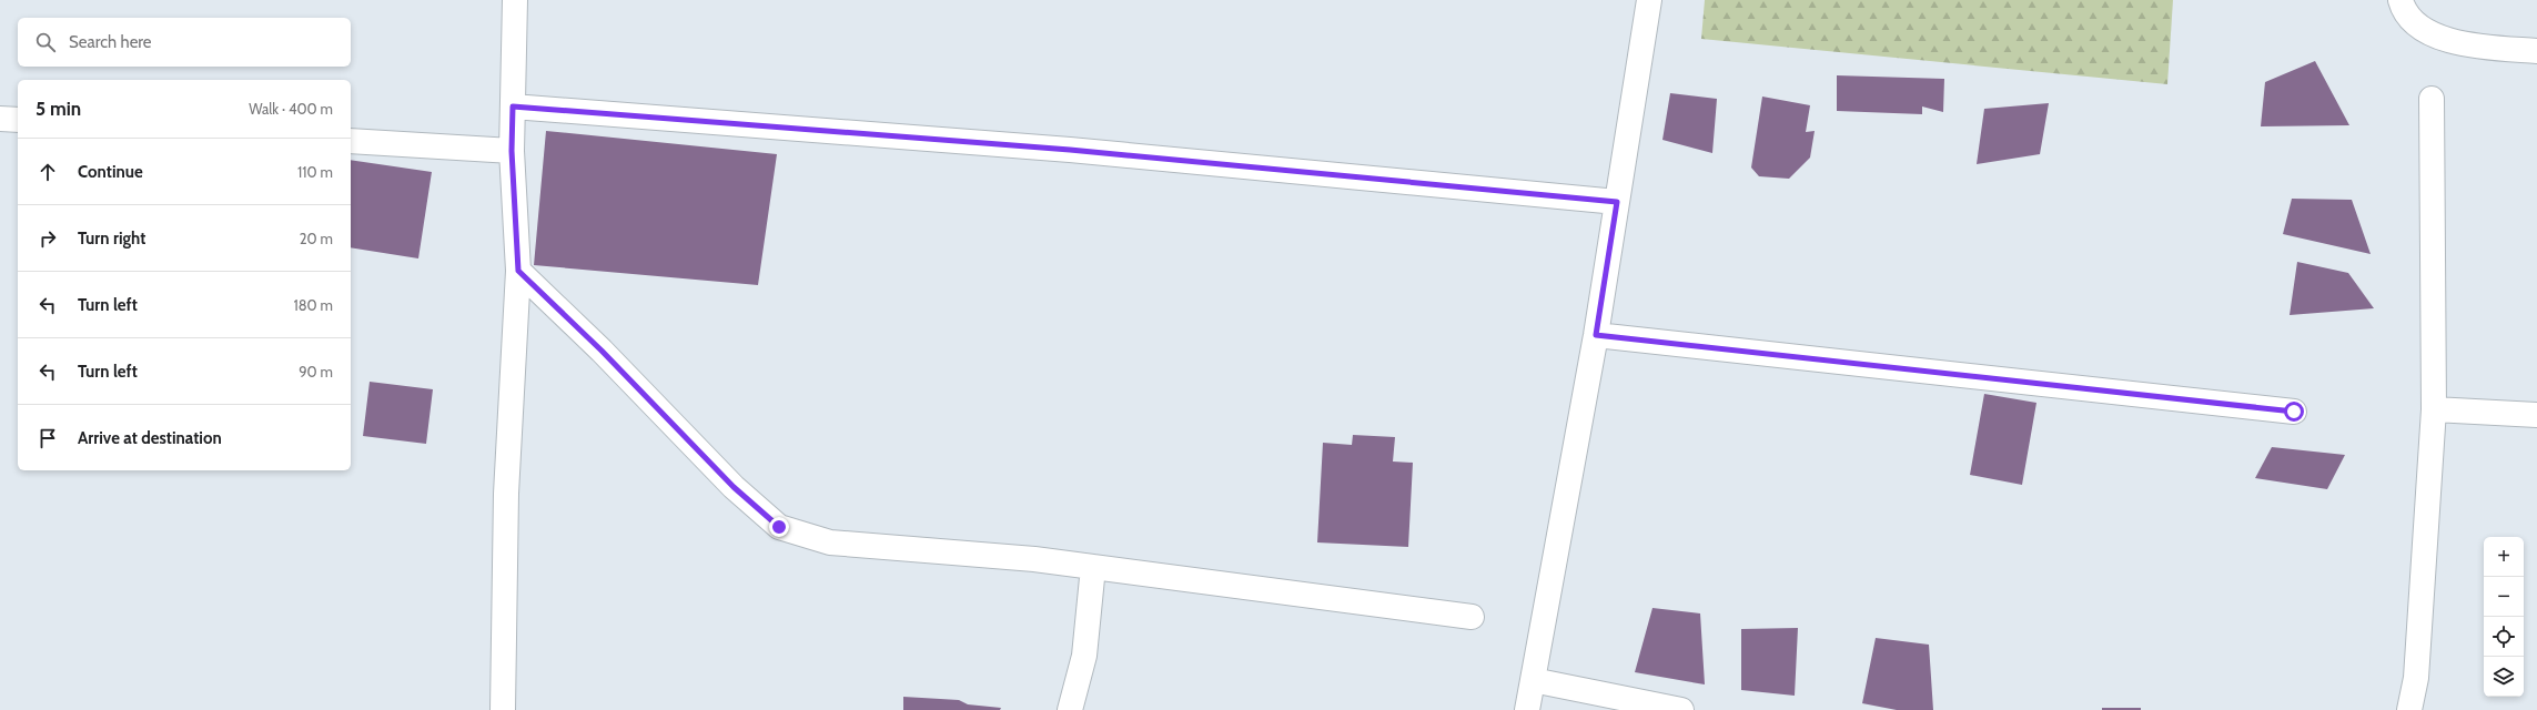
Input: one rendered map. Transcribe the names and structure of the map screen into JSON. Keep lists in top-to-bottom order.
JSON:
{
  "page": {
    "search": "Search here",
    "heading": ["5 min", "Walk · 400 m"],
    "list": [
      ["Continue", "110 m"],
      ["Turn right", "20 m"],
      ["Turn left", "180 m"],
      ["Turn left", "90 m"],
      "Arrive at destination"
    ],
    "map_buttons": ["+", "−"]
  }
}
